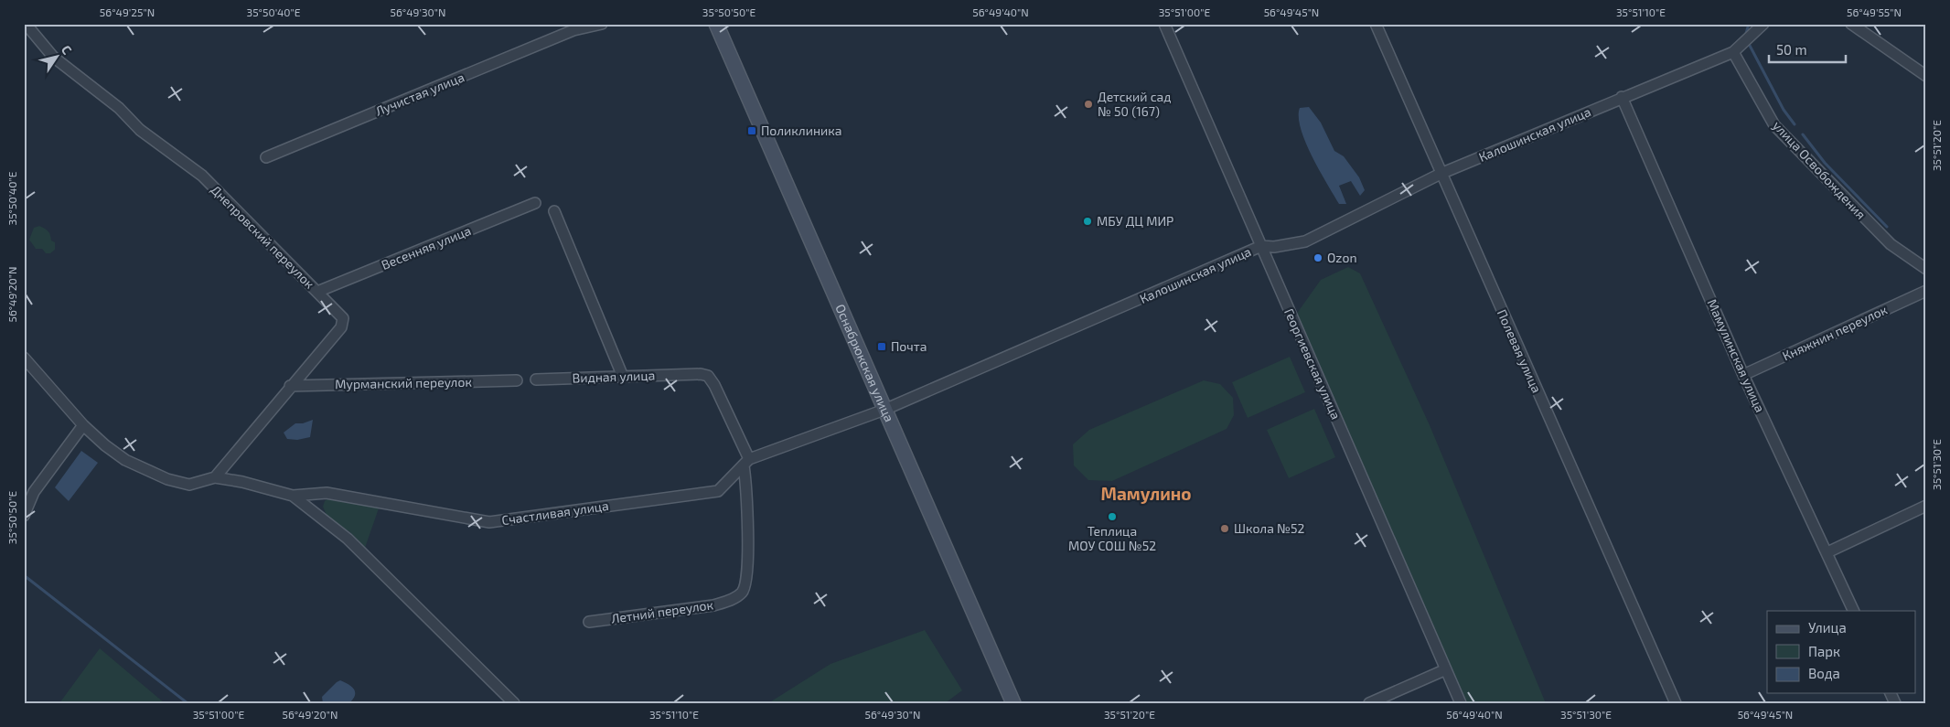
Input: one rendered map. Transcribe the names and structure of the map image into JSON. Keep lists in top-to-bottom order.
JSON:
{
  "streets": {
    "street": [
      "Лучистая улица",
      "Калошинская улица",
      "улица Освобождения",
      "Днепровский переулок",
      "Весенняя улица",
      "Княжнин переулок",
      "Полевая улица",
      "Мамулинская улица",
      "Оснабрюкская улица",
      "Георгиевская улица",
      "Видная улица",
      "Мурманский переулок",
      "Счастливая улица",
      "Летний переулок"
    ]
  },
  "crossings": [
    ["Калошинская улица", "улица Освобождения"],
    ["Калошинская улица", "Полевая улица"],
    ["Калошинская улица", "Мамулинская улица"],
    ["Калошинская улица", "Оснабрюкская улица"],
    ["Калошинская улица", "Георгиевская улица"],
    ["Калошинская улица", "Видная улица"],
    ["Калошинская улица", "Счастливая улица"],
    ["Калошинская улица", "Летний переулок"],
    ["Днепровский переулок", "Весенняя улица"],
    ["Днепровский переулок", "Мурманский переулок"],
    ["Днепровский переулок", "Счастливая улица"],
    ["Княжнин переулок", "Мамулинская улица"],
    ["Видная улица", "Счастливая улица"],
    ["Видная улица", "Летний переулок"],
    ["Счастливая улица", "Летний переулок"]
  ],
  "districts": ["Мамулино"],
  "places": {
    "other": [
      "Детский сад № 50 (167)",
      "МБУ ДЦ МИР",
      "Ozon",
      "Теплица МОУ СОШ №52",
      "Школа №52"
    ],
    "transit": ["Поликлиника", "Почта"]
  },
  "legend": ["Улица", "Парк", "Вода"],
  "scale_bar": "50 m",
  "north": "top right",
  "coordinates": [
    "56°49'25\"N",
    "35°50'40\"E",
    "56°49'30\"N",
    "35°50'50\"E",
    "56°49'40\"N",
    "35°51'00\"E",
    "56°49'45\"N",
    "35°51'10\"E",
    "56°49'55\"N",
    "35°51'20\"E",
    "56°49'20\"N",
    "35°51'30\"E"
  ]
}
